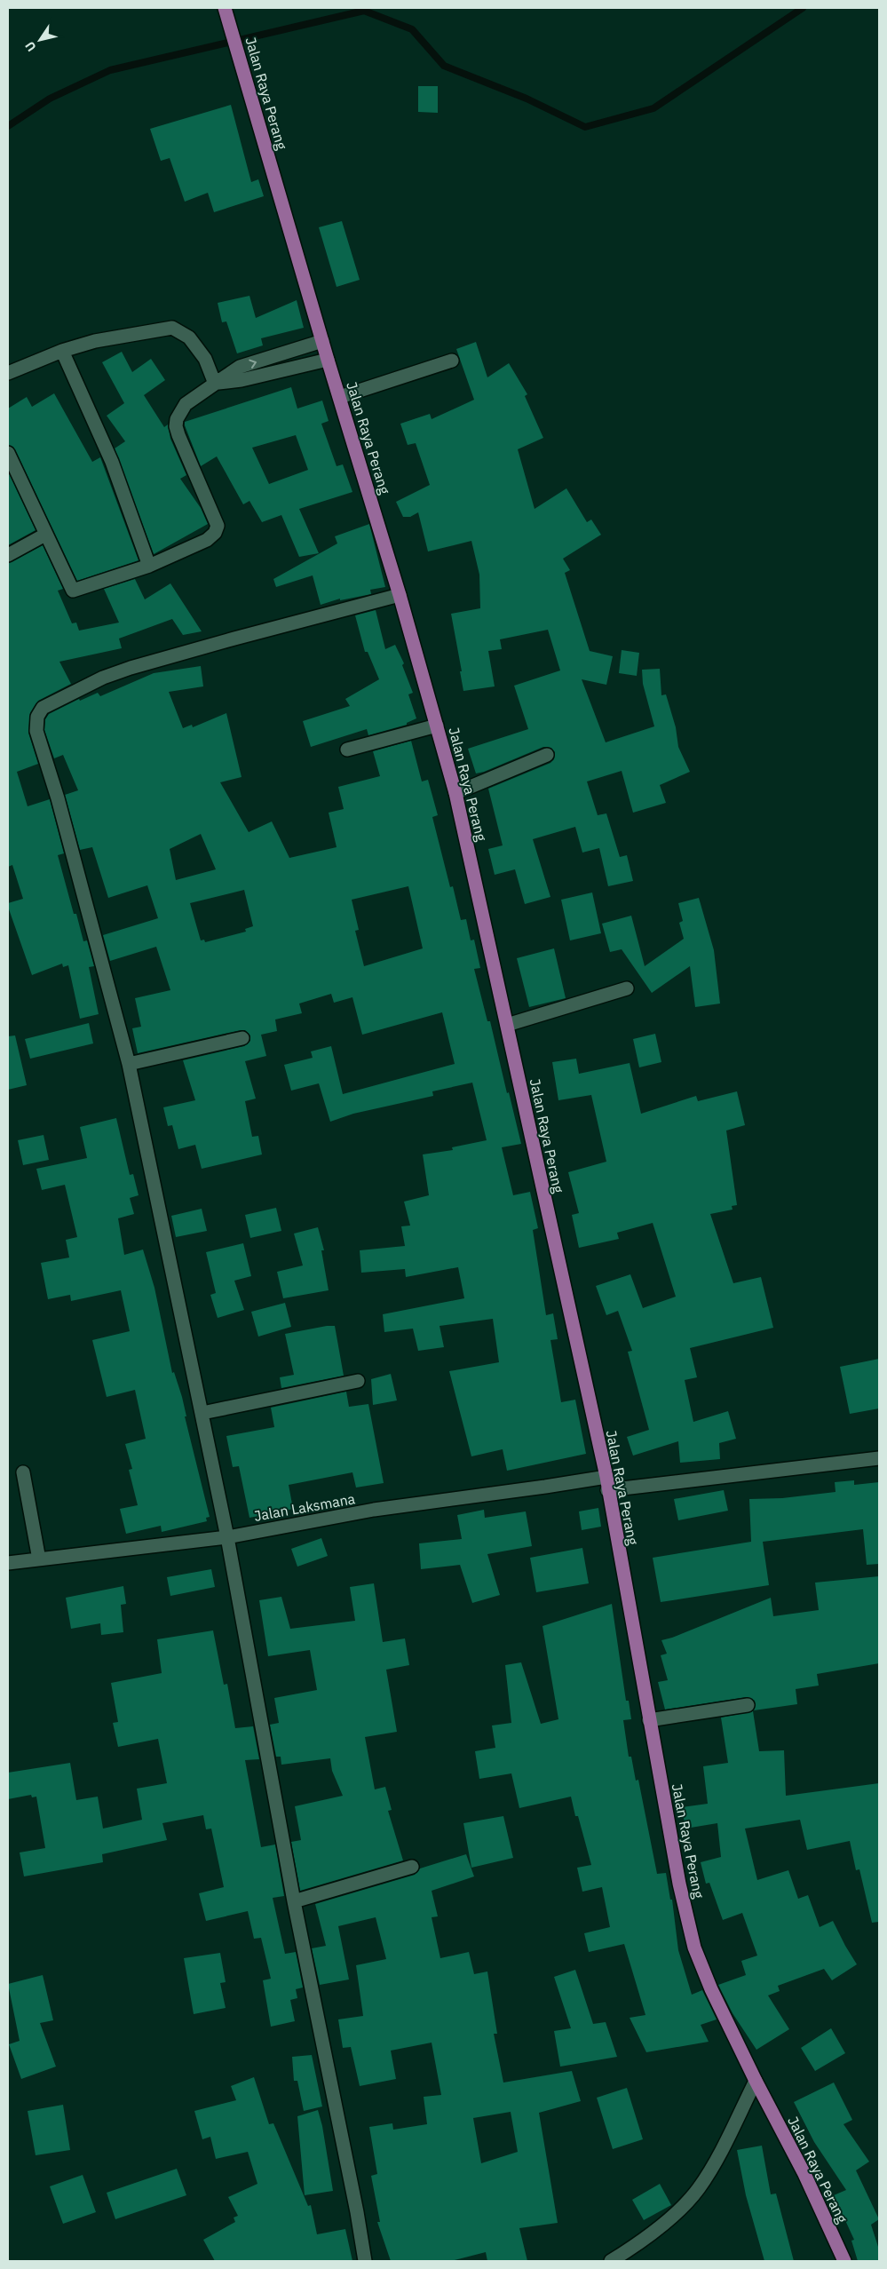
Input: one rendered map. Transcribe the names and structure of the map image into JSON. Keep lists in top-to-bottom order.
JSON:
{
  "streets": {
    "main road": ["Jalan Raya Perang"],
    "street": ["Jalan Laksmana"]
  },
  "crossings": [
    ["Jalan Raya Perang", "Jalan Laksmana"]
  ],
  "north": "bottom left"
}
